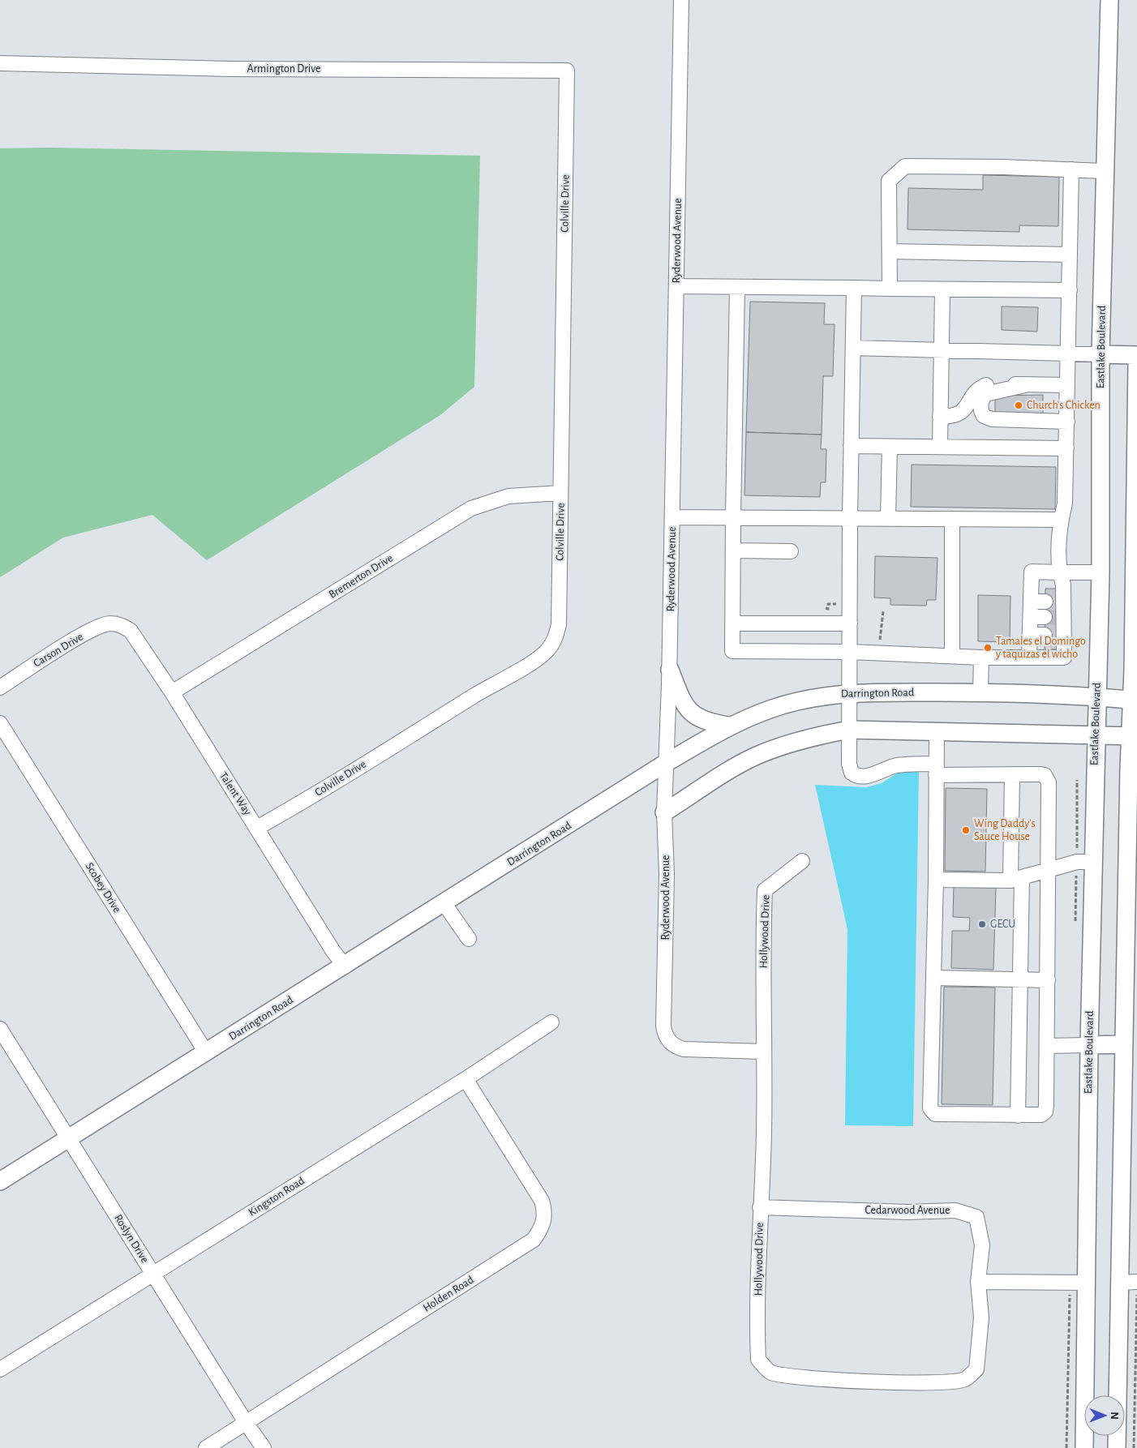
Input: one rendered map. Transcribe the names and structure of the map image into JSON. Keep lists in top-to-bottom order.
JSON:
{
  "streets": {
    "main road": ["Eastlake Boulevard", "Darrington Road"],
    "street": [
      "Armington Drive",
      "Colville Drive",
      "Ryderwood Avenue",
      "Bremerton Drive",
      "Carson Drive",
      "Talent Way",
      "Scobey Drive",
      "Hollywood Drive",
      "Kingston Road",
      "Cedarwood Avenue",
      "Roslyn Drive",
      "Holden Road"
    ]
  },
  "crossings": [
    ["Armington Drive", "Colville Drive"],
    ["Colville Drive", "Bremerton Drive"],
    ["Colville Drive", "Talent Way"],
    ["Ryderwood Avenue", "Darrington Road"],
    ["Ryderwood Avenue", "Hollywood Drive"],
    ["Eastlake Boulevard", "Darrington Road"],
    ["Bremerton Drive", "Talent Way"],
    ["Carson Drive", "Talent Way"],
    ["Darrington Road", "Talent Way"],
    ["Darrington Road", "Scobey Drive"],
    ["Darrington Road", "Roslyn Drive"],
    ["Hollywood Drive", "Cedarwood Avenue"],
    ["Kingston Road", "Roslyn Drive"],
    ["Kingston Road", "Holden Road"],
    ["Roslyn Drive", "Holden Road"]
  ],
  "places": [
    "Church's Chicken",
    "Tamales el Domingo y taquizas el wicho",
    "Wing Daddy's Sauce House",
    "GECU"
  ],
  "north": "right"
}
